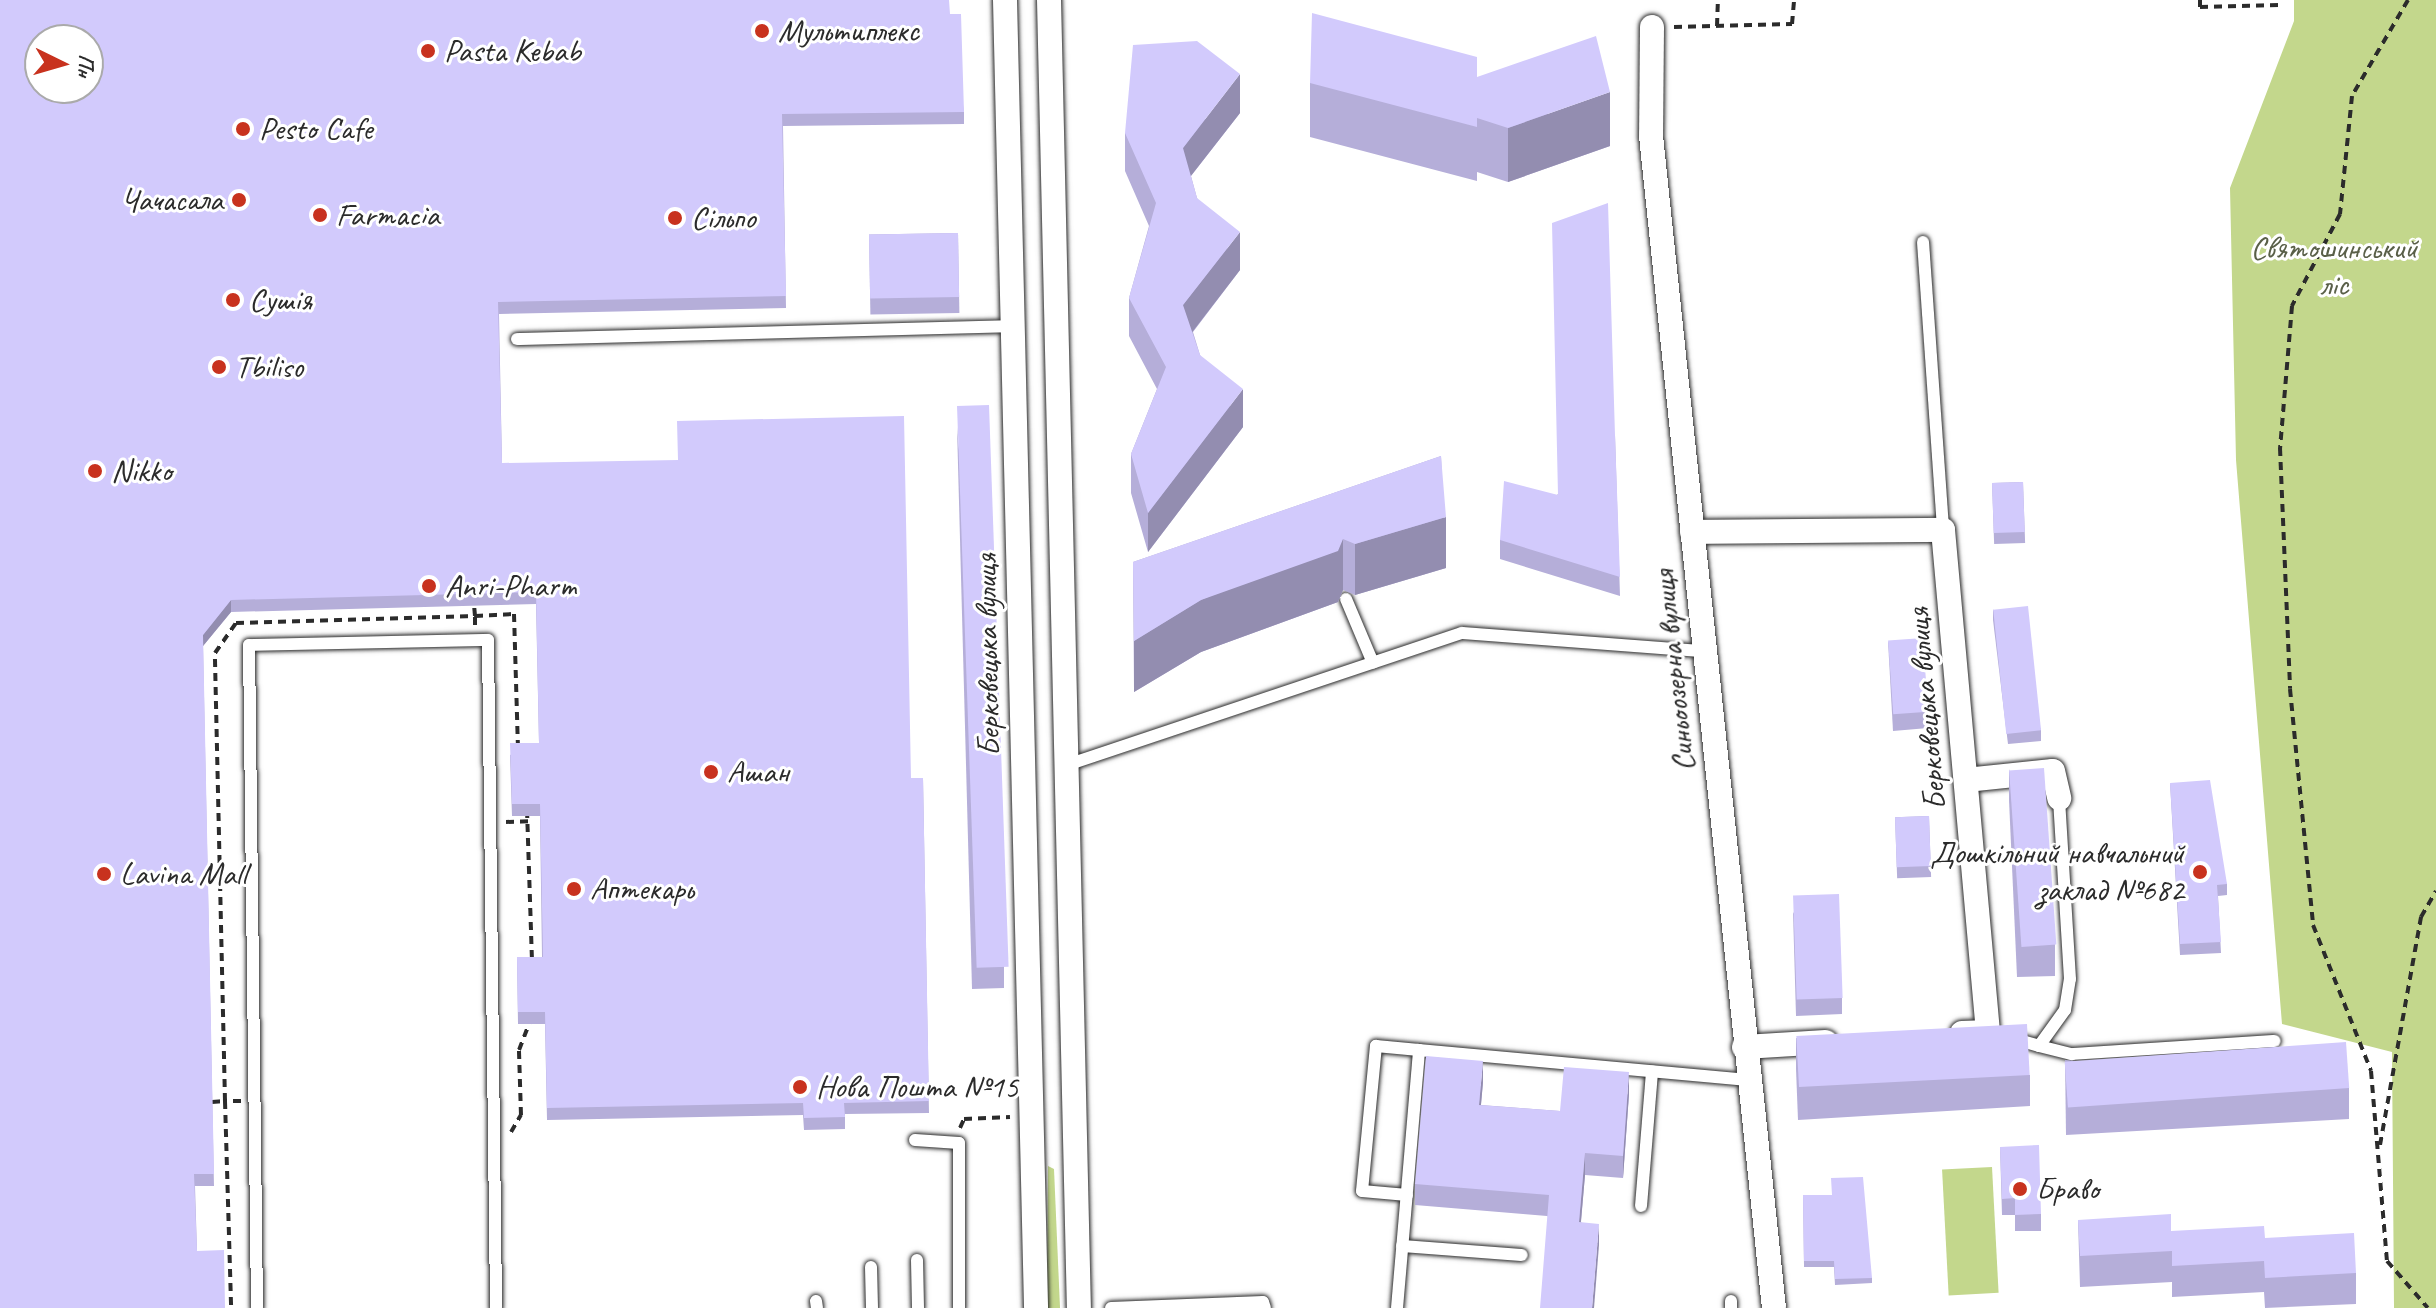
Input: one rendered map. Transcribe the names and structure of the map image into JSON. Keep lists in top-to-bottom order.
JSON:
{
  "streets": {
    "street": ["Берковецька вулиця", "Синьоозерна вулиця"]
  },
  "parks": ["Святошинський ліс"],
  "places": [
    "Мультиплекс",
    "Pasta Kebab",
    "Pesto Cafe",
    "Чачасала",
    "Farmacia",
    "Сільпо",
    "Сушія",
    "Tbiliso",
    "Nikko",
    "Anri-Pharm",
    "Ашан",
    "Дошкільний навчальний заклад №682",
    "Lavina Mall",
    "Аптекарь",
    "Нова Пошта №15",
    "Браво"
  ],
  "north": "right"
}
